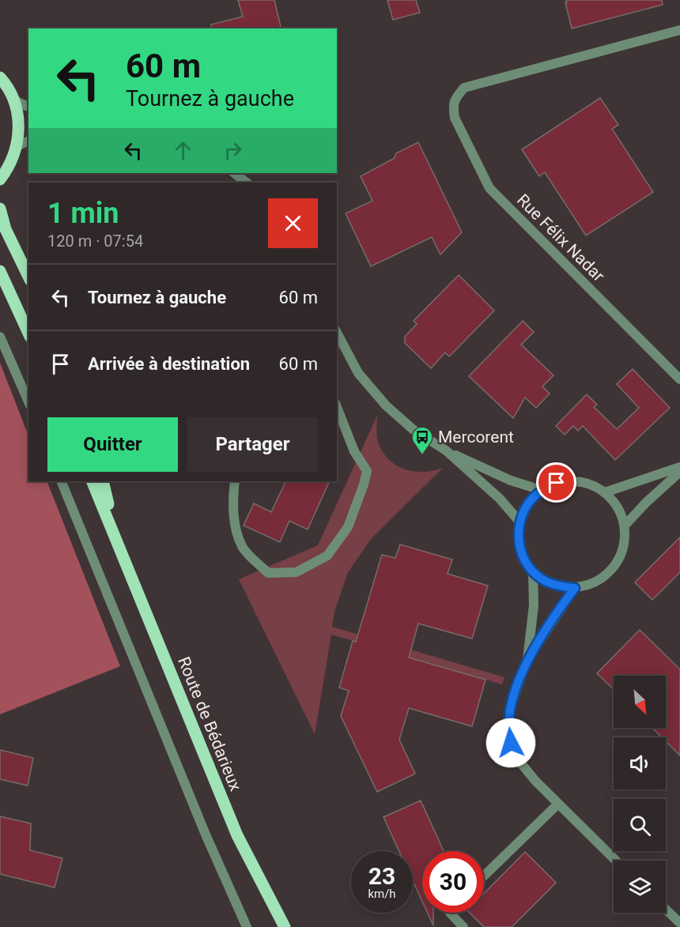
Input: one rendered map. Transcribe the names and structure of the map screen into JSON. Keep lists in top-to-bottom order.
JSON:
{
  "streets": {
    "main road": ["Route de Bédarieux"],
    "street": ["Rue Félix Nadar"]
  },
  "places": {
    "bus stop": ["Mercorent"]
  },
  "north": "bottom right",
  "page": {
    "turn": ["60 m", "Tournez à gauche"],
    "heading": ["1 min", "120 m · 07:54"],
    "list": [
      {
        "name": "Tournez à gauche",
        "value": "60 m"
      },
      {
        "name": "Arrivée à destination",
        "value": "60 m"
      }
    ],
    "buttons": ["Quitter", "Partager"],
    "speed": "23 km/h",
    "limit": "30"
  }
}
